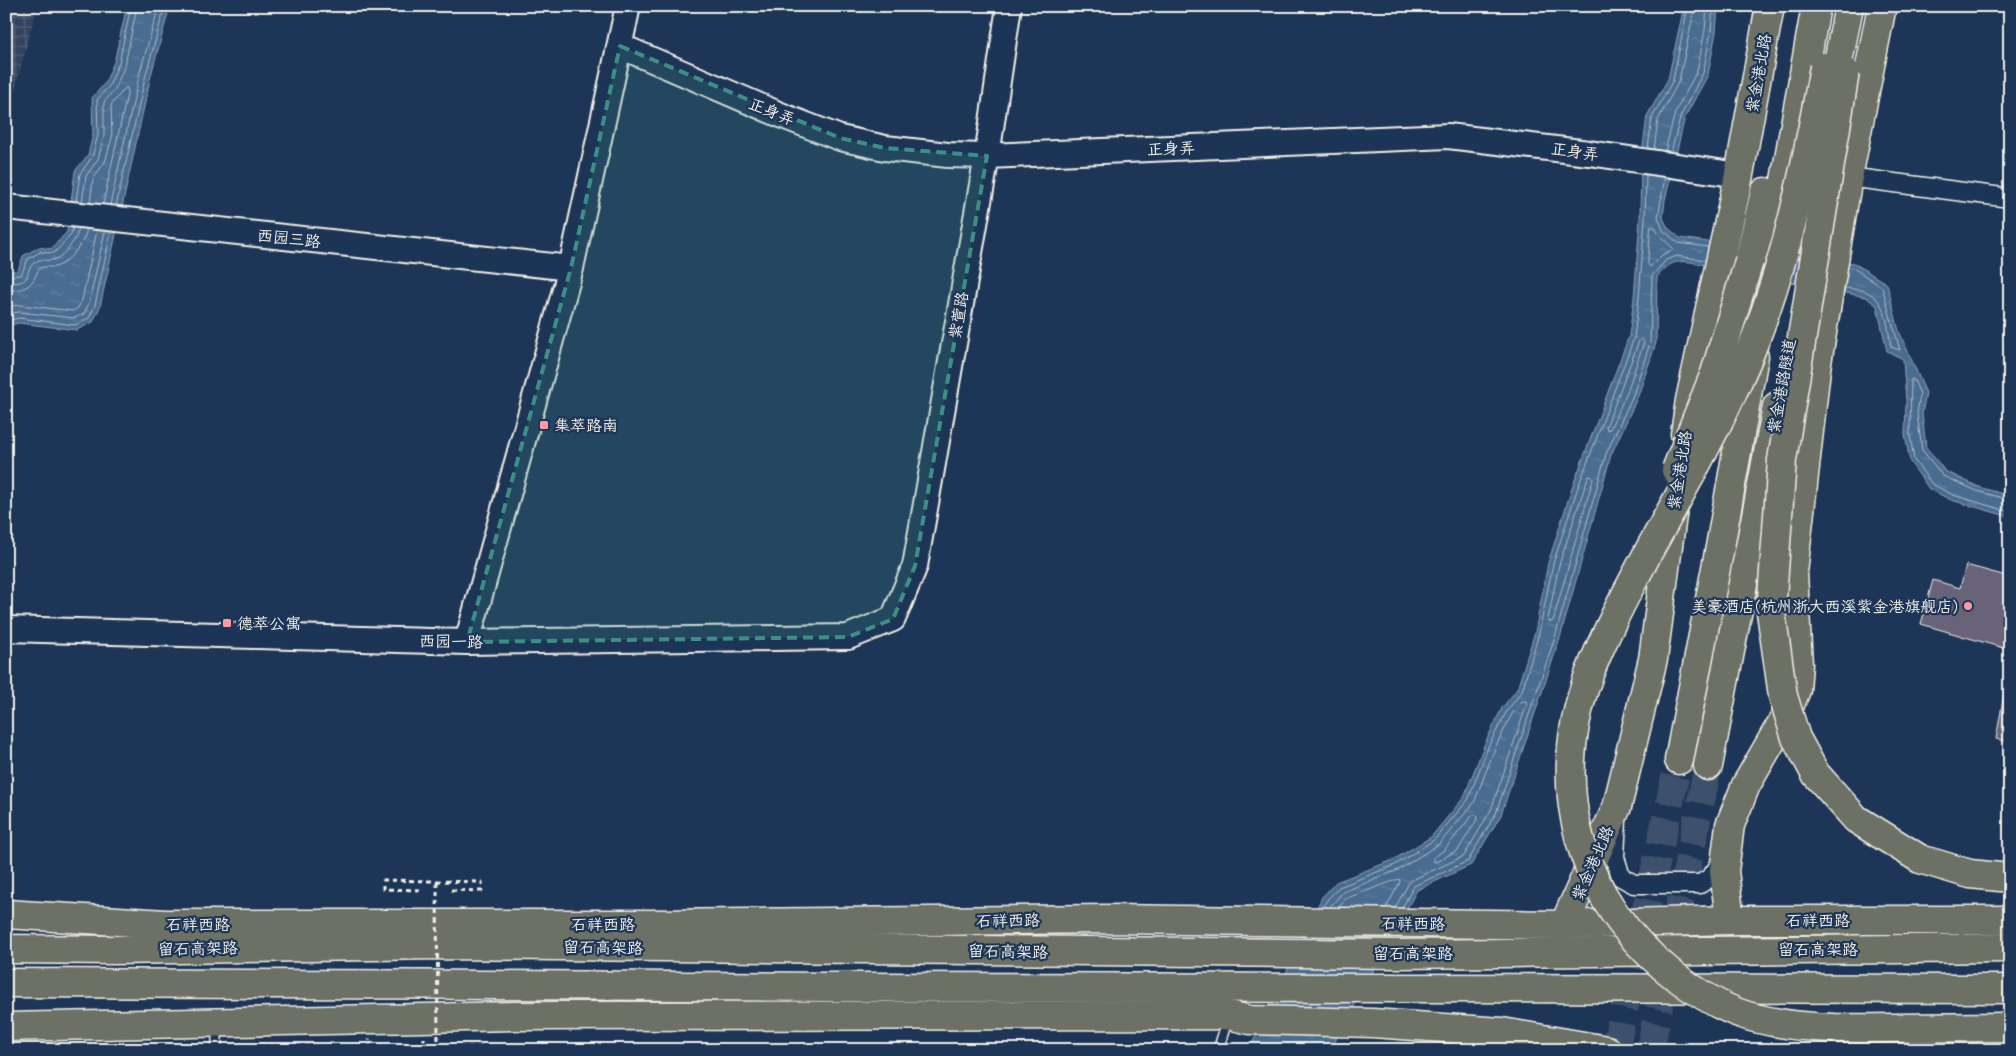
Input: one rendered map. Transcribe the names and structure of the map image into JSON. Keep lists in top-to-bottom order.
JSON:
{
  "streets": {
    "main road": [
      "紫金港北路",
      "紫金港路隧道",
      "石祥西路",
      "留石高架路"
    ],
    "street": [
      "正身弄",
      "西园三路",
      "紫萱路",
      "西园一路"
    ]
  },
  "crossings": [
    ["紫金港北路", "正身弄"],
    ["紫金港北路", "石祥西路"],
    ["正身弄", "紫萱路"],
    ["紫萱路", "西园一路"]
  ],
  "places": {
    "transit": ["集萃路南", "德萃公寓"],
    "other": ["美豪酒店(杭州浙大西溪紫金港旗舰店)"]
  }
}
